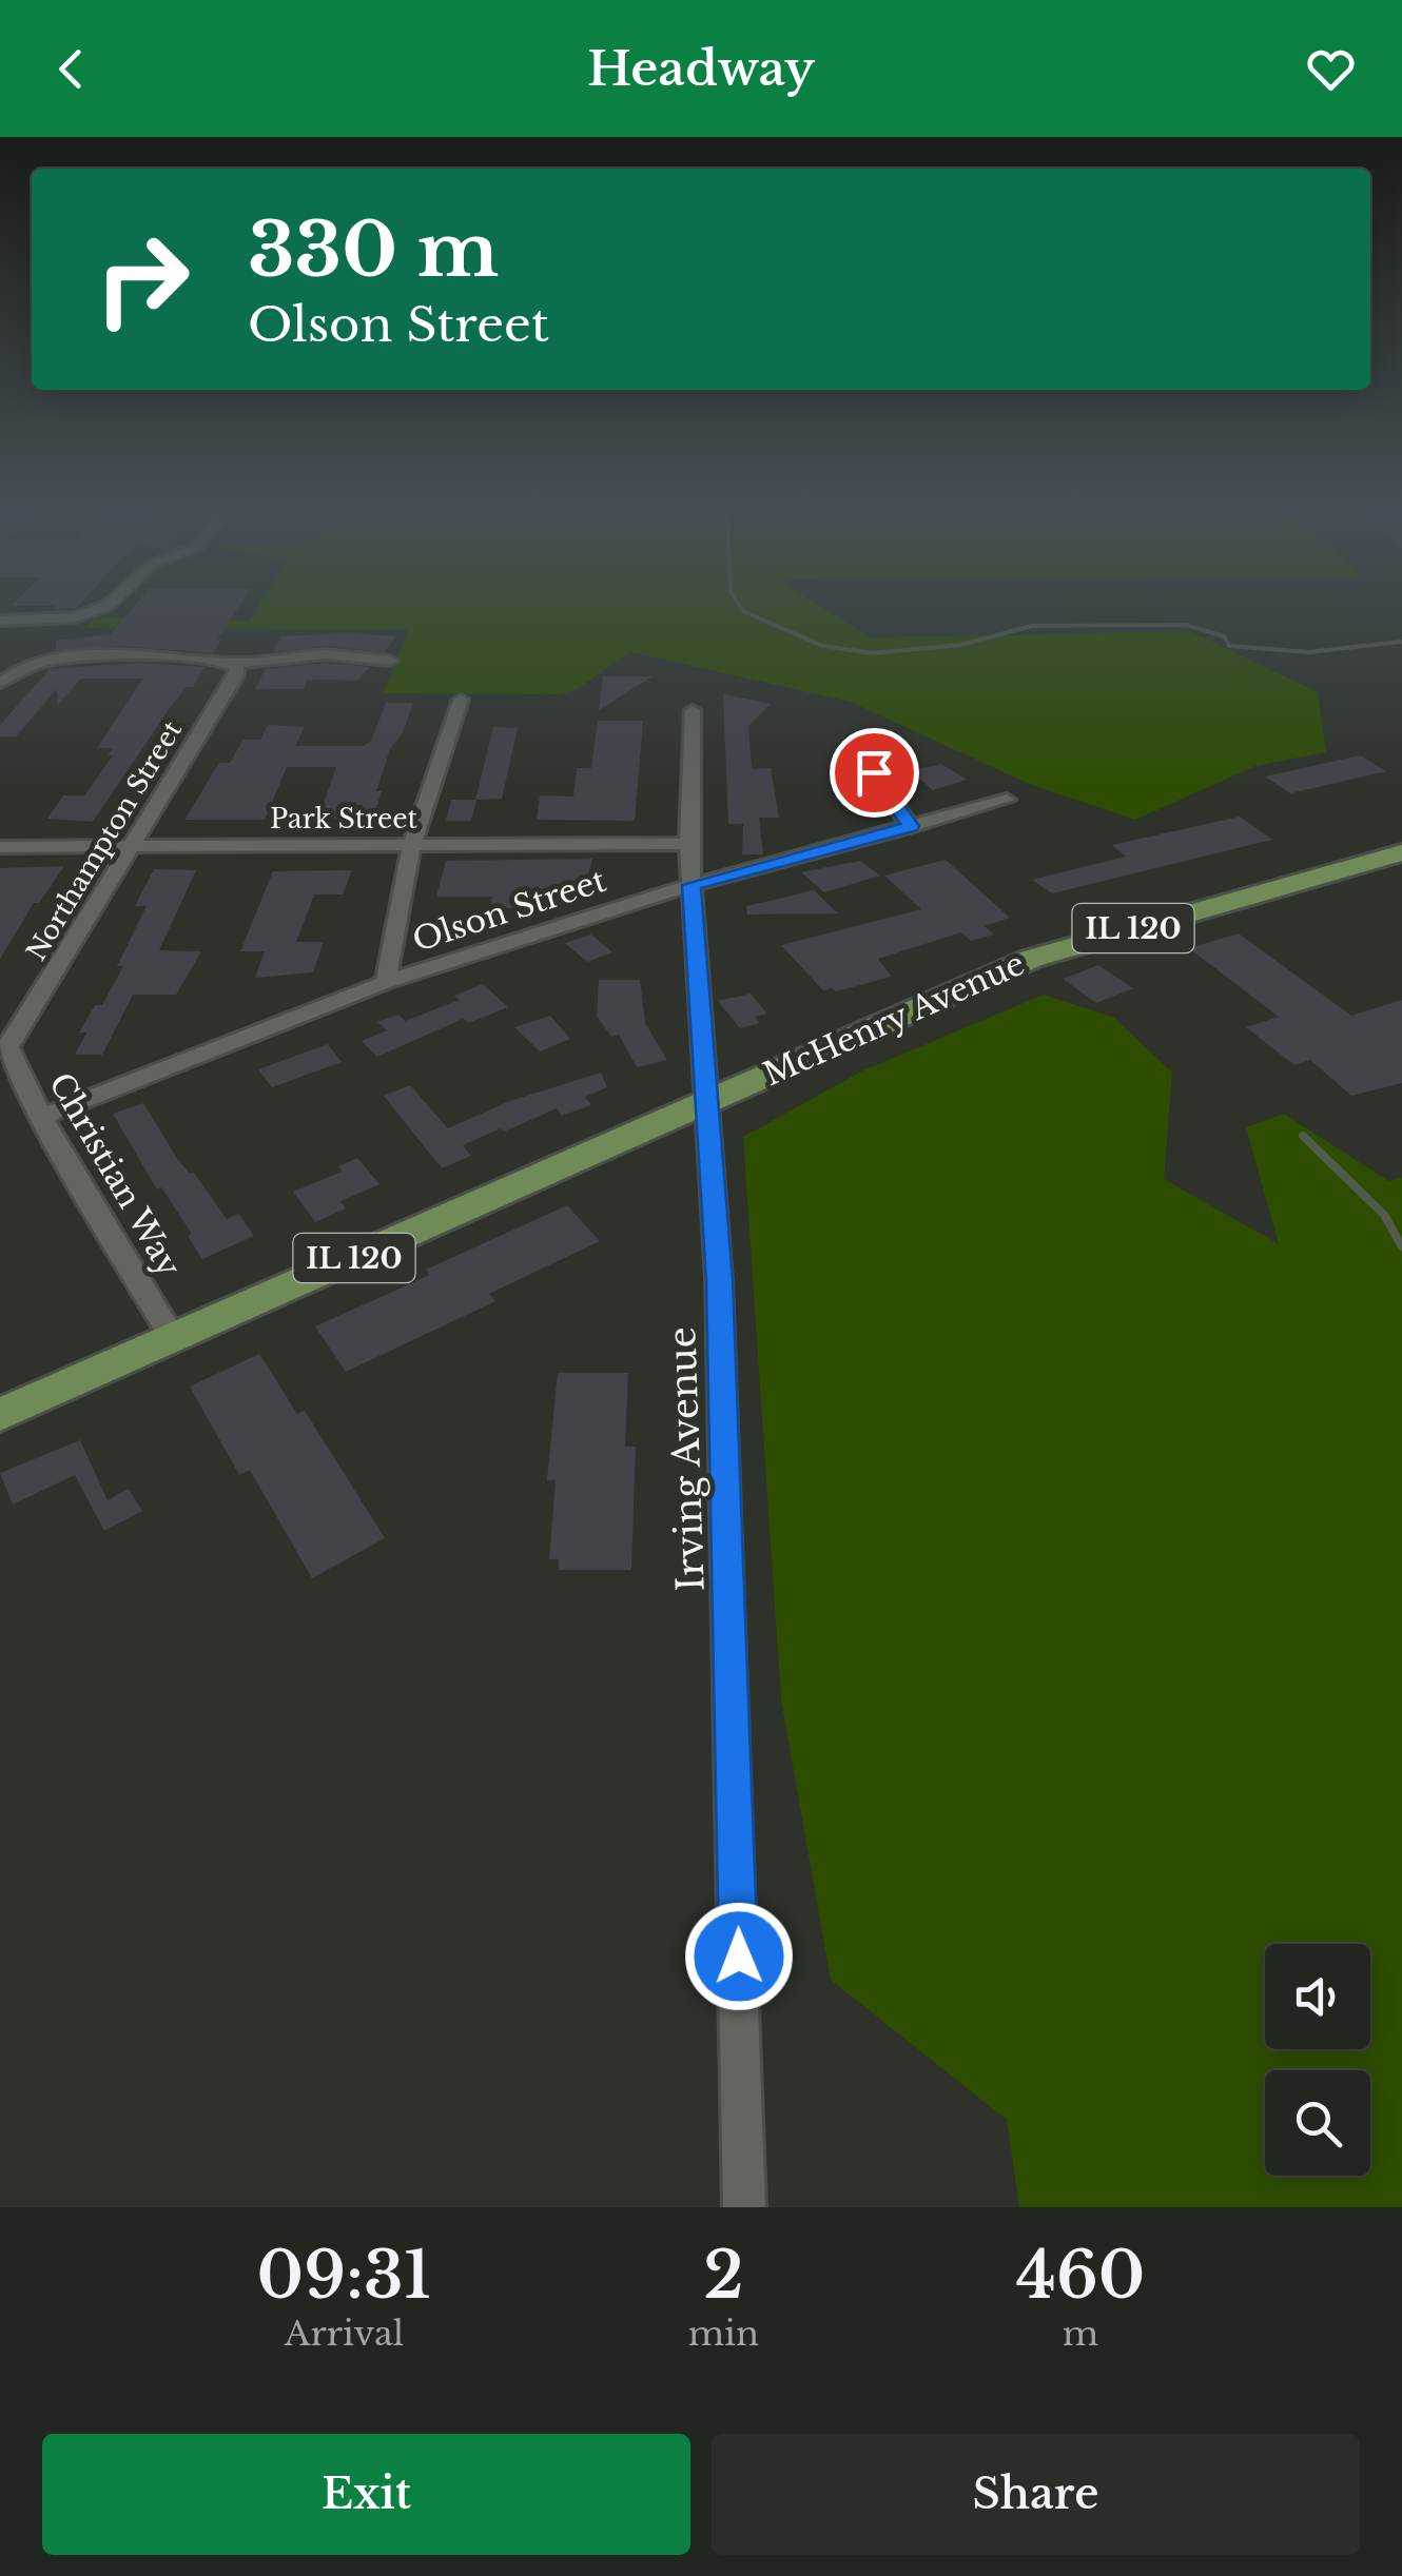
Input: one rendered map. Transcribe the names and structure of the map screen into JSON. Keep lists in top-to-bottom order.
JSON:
{
  "streets": {
    "main road": ["IL 120", "McHenry Avenue"],
    "street": [
      "Park Street",
      "Northampton Street",
      "Olson Street",
      "Christian Way",
      "Irving Avenue"
    ]
  },
  "crossings": [
    ["Park Street", "Northampton Street"],
    ["Park Street", "Irving Avenue"],
    ["Northampton Street", "Christian Way"],
    ["Olson Street", "Christian Way"],
    ["Olson Street", "Irving Avenue"],
    ["McHenry Avenue", "Christian Way"],
    ["McHenry Avenue", "Irving Avenue"]
  ],
  "page": {
    "header": "Headway",
    "turn": ["330 m", "Olson Street"],
    "eta": [
      "09:31",
      "Arrival",
      "2",
      "min",
      "460",
      "m"
    ],
    "buttons": ["Exit", "Share"]
  }
}
